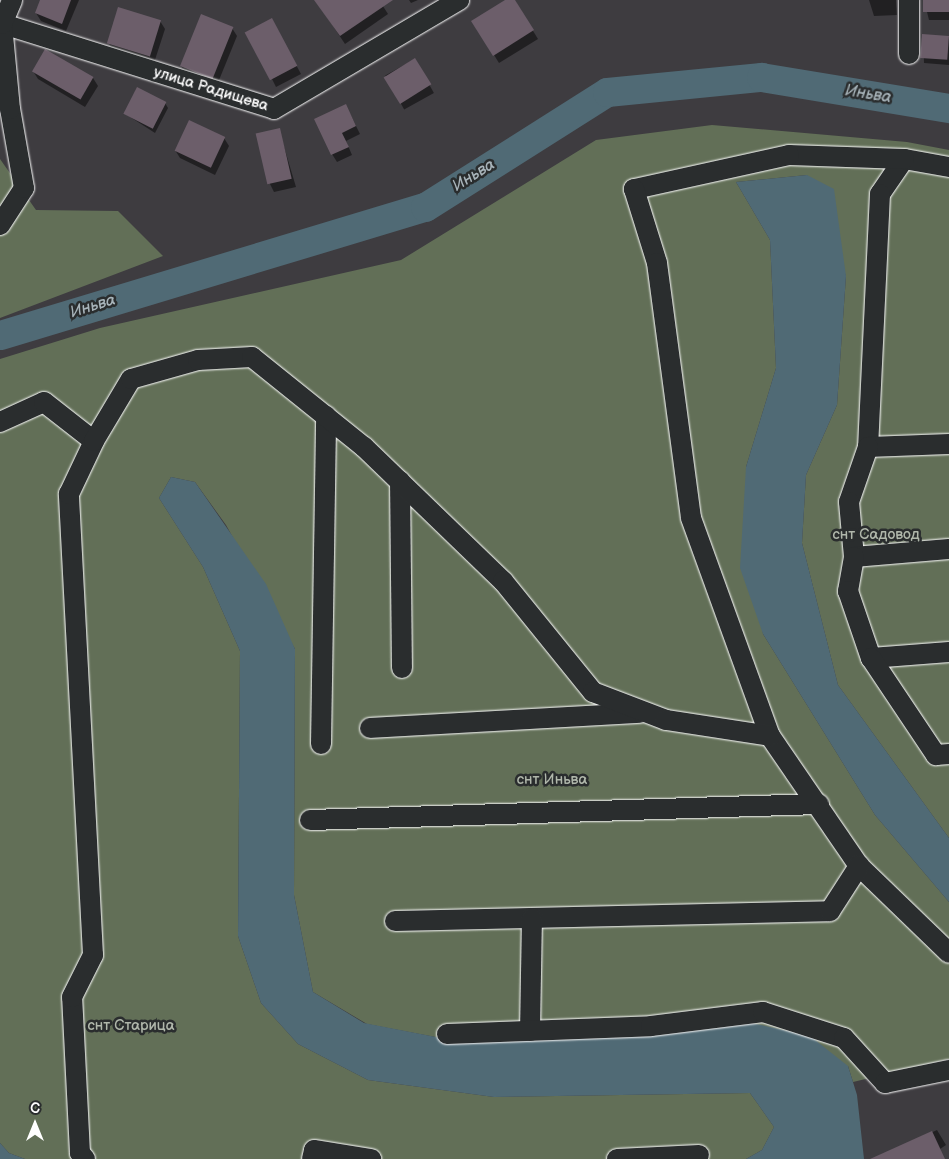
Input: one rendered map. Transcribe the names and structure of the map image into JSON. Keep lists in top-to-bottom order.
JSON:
{
  "streets": {
    "street": ["улица Радищева"]
  },
  "water": ["Иньва"],
  "parks": ["снт Садовод", "снт Иньва", "снт Старица"],
  "north": "top"
}
